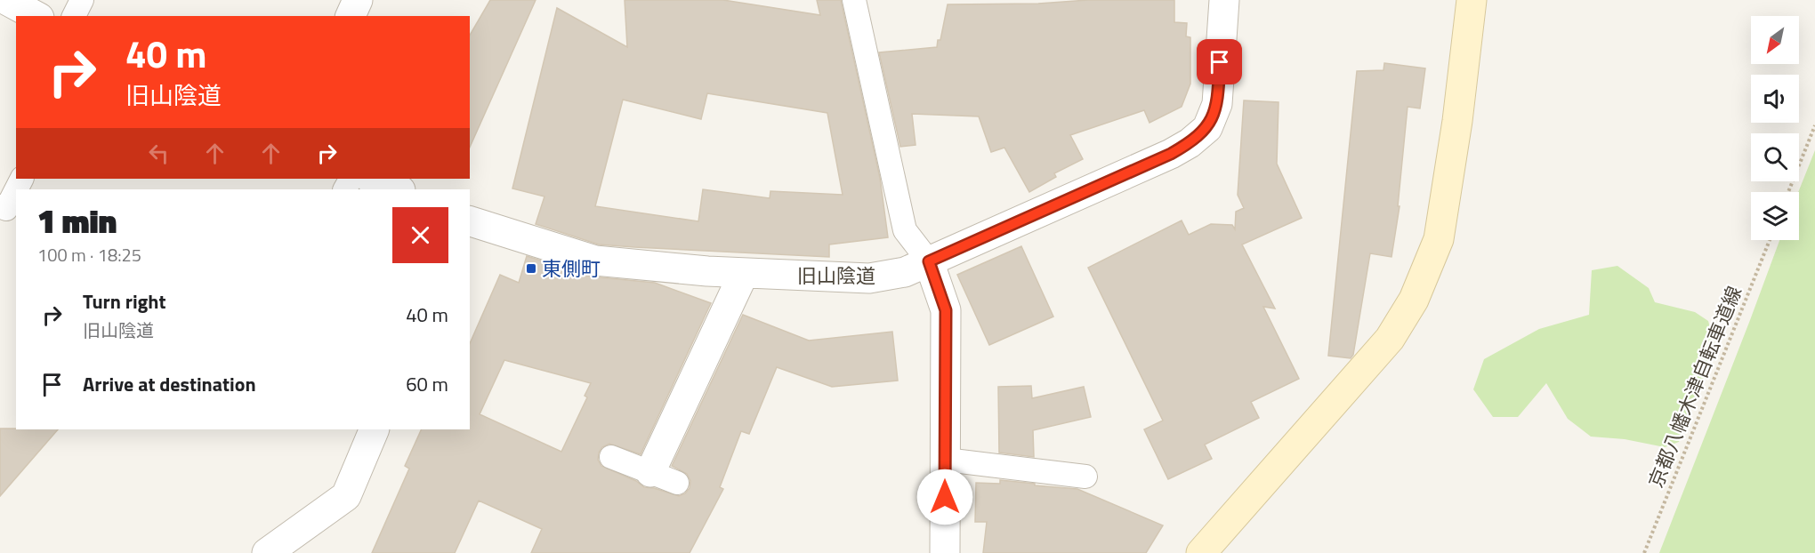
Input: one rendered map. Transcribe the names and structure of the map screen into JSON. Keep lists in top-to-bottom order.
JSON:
{
  "streets": {
    "street": ["旧山陰道"],
    "path": ["京都八幡木津自転車道線"]
  },
  "places": {
    "transit": ["東側町"]
  },
  "north": "bottom left",
  "page": {
    "turn": ["40 m", "旧山陰道"],
    "heading": ["1 min", "100 m · 18:25"],
    "list": [
      {
        "name": "Turn right",
        "note": "旧山陰道",
        "value": "40 m"
      },
      {
        "name": "Arrive at destination",
        "value": "60 m"
      }
    ]
  }
}
